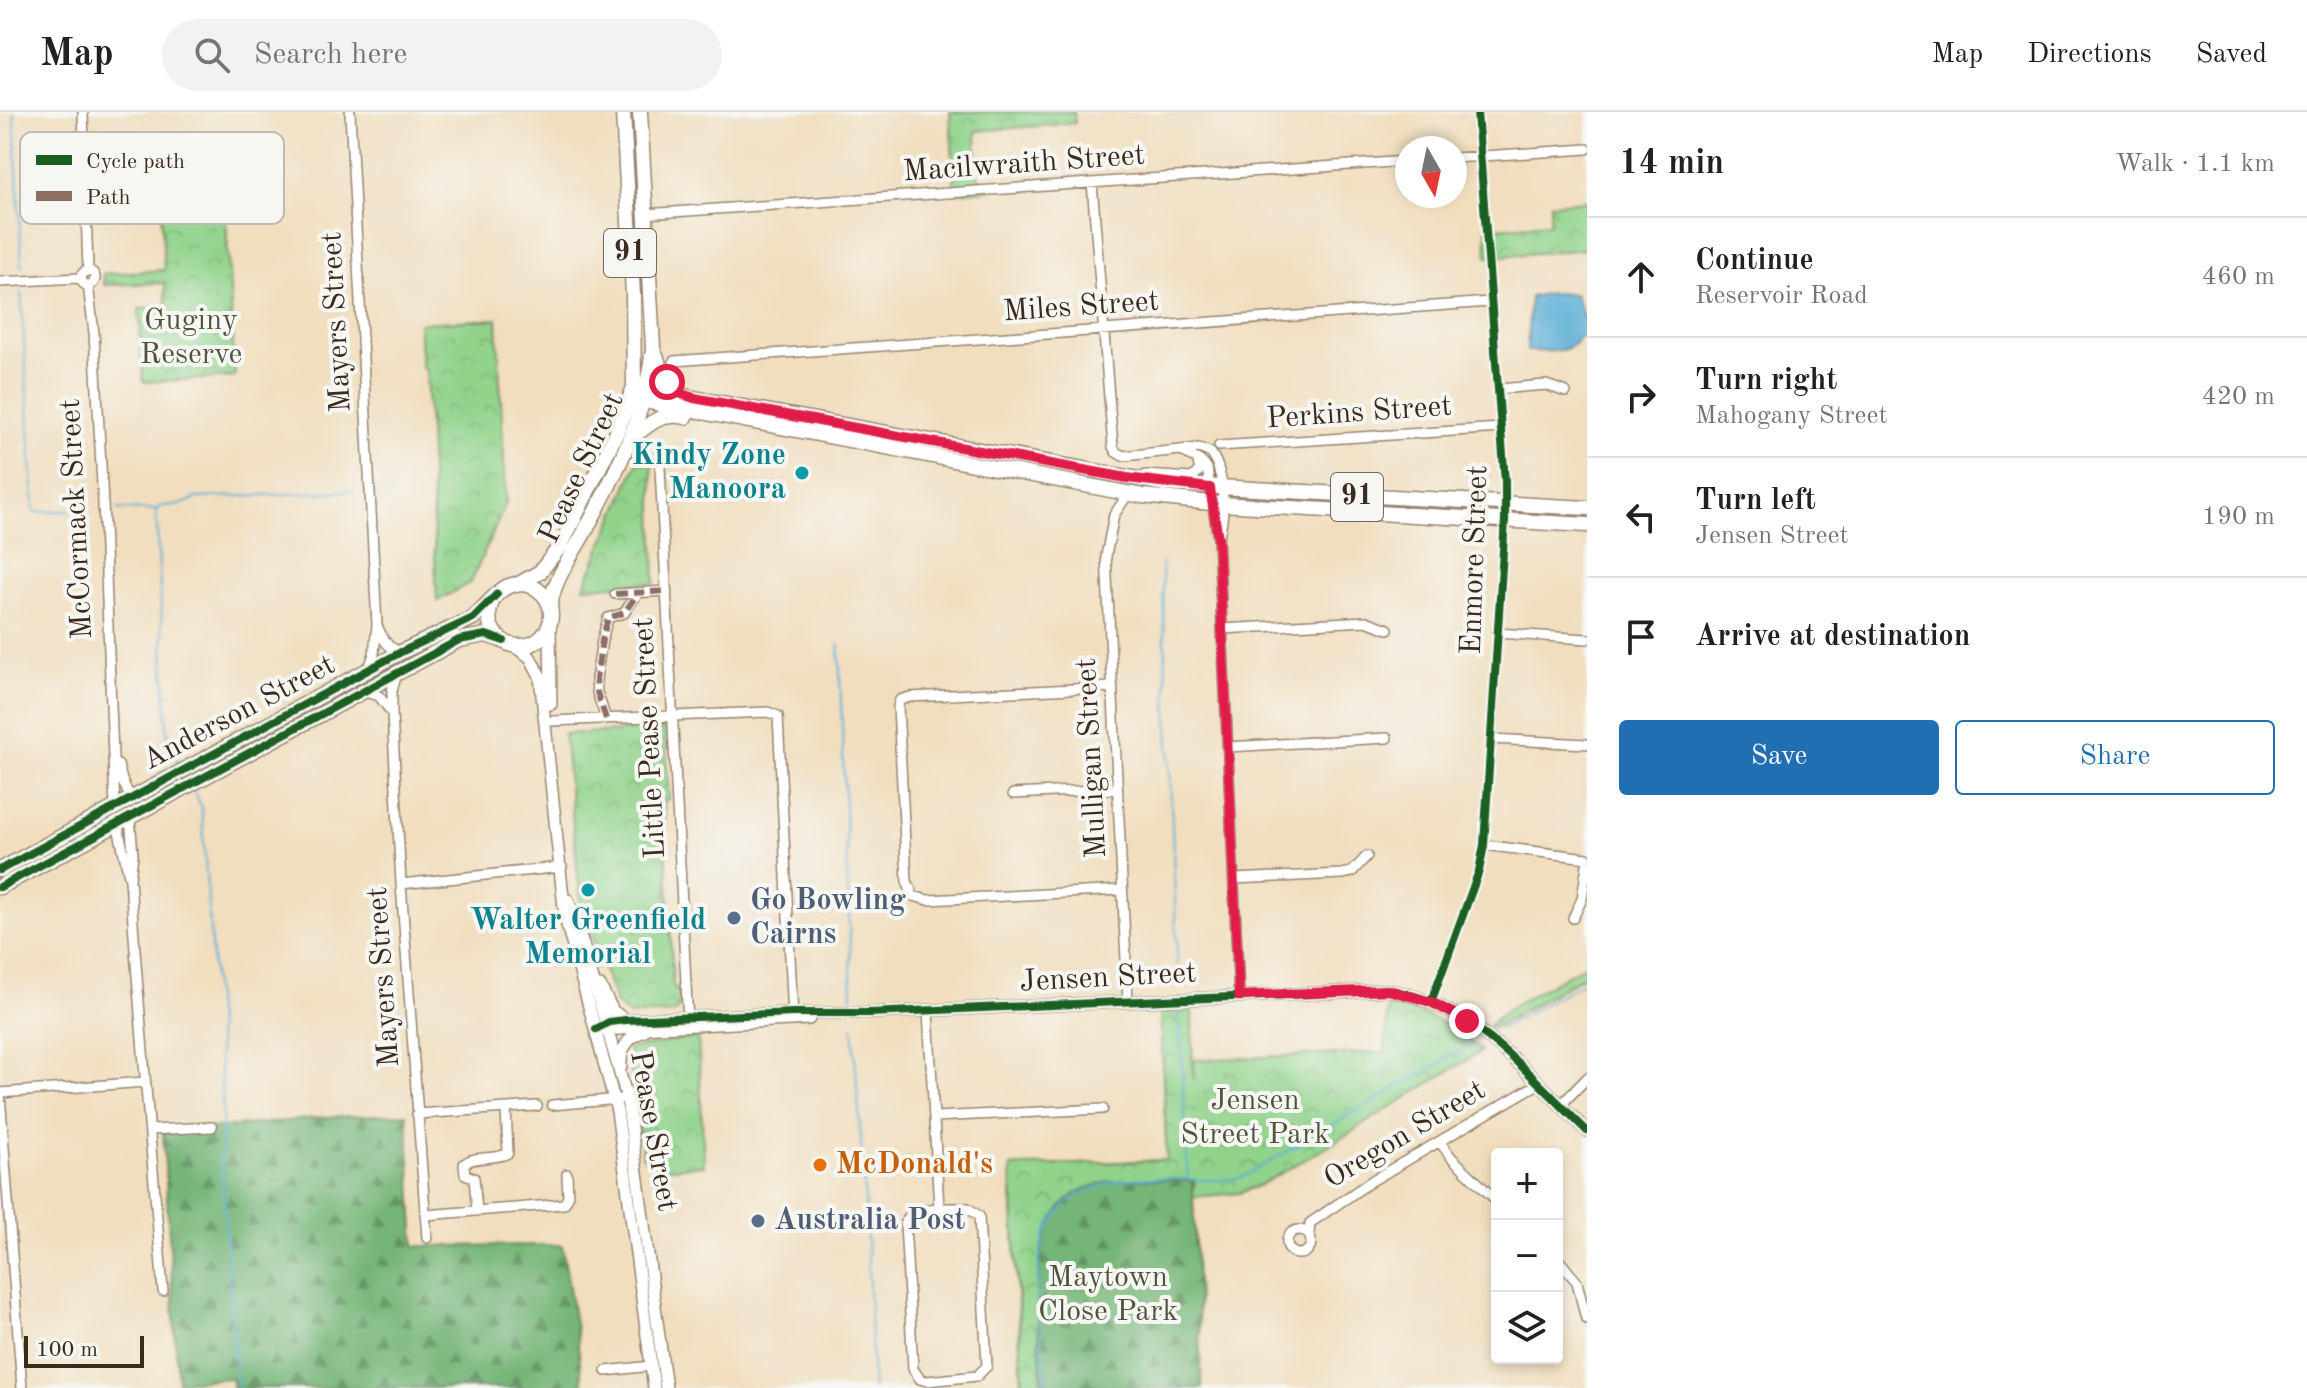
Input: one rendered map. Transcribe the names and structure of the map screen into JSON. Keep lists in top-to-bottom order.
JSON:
{
  "streets": {
    "main road": [
      "91",
      "Pease Street",
      "McCormack Street",
      "Anderson Street"
    ],
    "street": [
      "Macilwraith Street",
      "Miles Street",
      "Mayers Street",
      "Perkins Street",
      "Enmore Street",
      "Little Pease Street",
      "Mulligan Street",
      "Jensen Street",
      "Oregon Street"
    ]
  },
  "crossings": [
    ["Macilwraith Street", "Pease Street"],
    ["91", "Pease Street"],
    ["91", "Enmore Street"],
    ["91", "Mulligan Street"],
    ["Miles Street", "Enmore Street"],
    ["Mayers Street", "Anderson Street"],
    ["Perkins Street", "Enmore Street"],
    ["Pease Street", "Anderson Street"],
    ["Pease Street", "Jensen Street"],
    ["McCormack Street", "Anderson Street"],
    ["Enmore Street", "Jensen Street"],
    ["Little Pease Street", "Jensen Street"],
    ["Mulligan Street", "Jensen Street"],
    ["Jensen Street", "Oregon Street"]
  ],
  "parks": ["Guginy Reserve", "Jensen Street Park", "Maytown Close Park"],
  "places": [
    "Kindy Zone Manoora",
    "Walter Greenfield Memorial",
    "Go Bowling Cairns",
    "McDonald's",
    "Australia Post"
  ],
  "legend": ["Cycle path", "Path"],
  "scale_bar": "100 m",
  "north": "bottom",
  "page": {
    "header": "Map",
    "search": "Search here",
    "nav": ["Map", "Directions", "Saved"],
    "heading": ["14 min", "Walk · 1.1 km"],
    "list": [
      ["Continue", "Reservoir Road", "460 m"],
      ["Turn right", "Mahogany Street", "420 m"],
      ["Turn left", "Jensen Street", "190 m"],
      "Arrive at destination"
    ],
    "buttons": ["Save", "Share"],
    "map_buttons": ["+", "−"],
    "scale": "100 m"
  }
}
